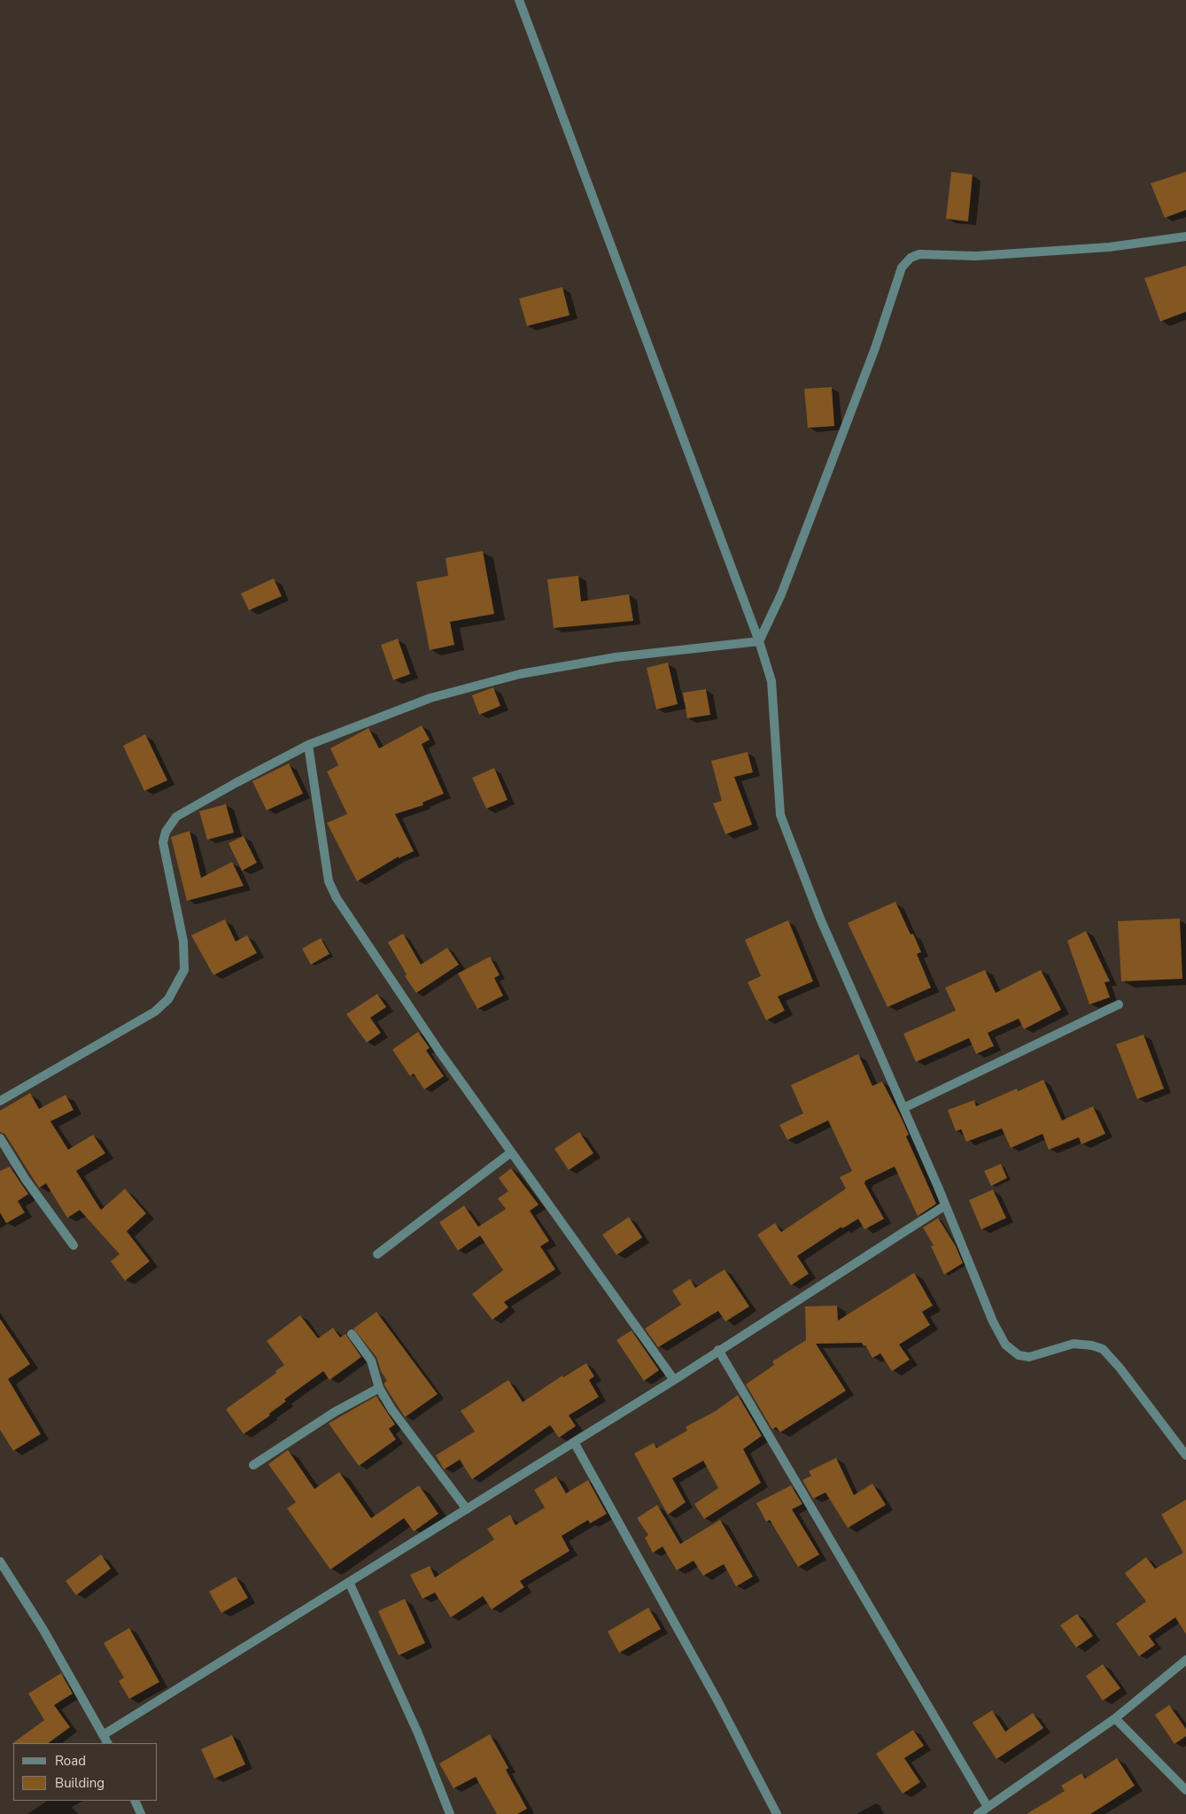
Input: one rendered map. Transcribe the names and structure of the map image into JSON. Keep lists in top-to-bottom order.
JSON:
{
  "legend": ["Road", "Building"]
}
